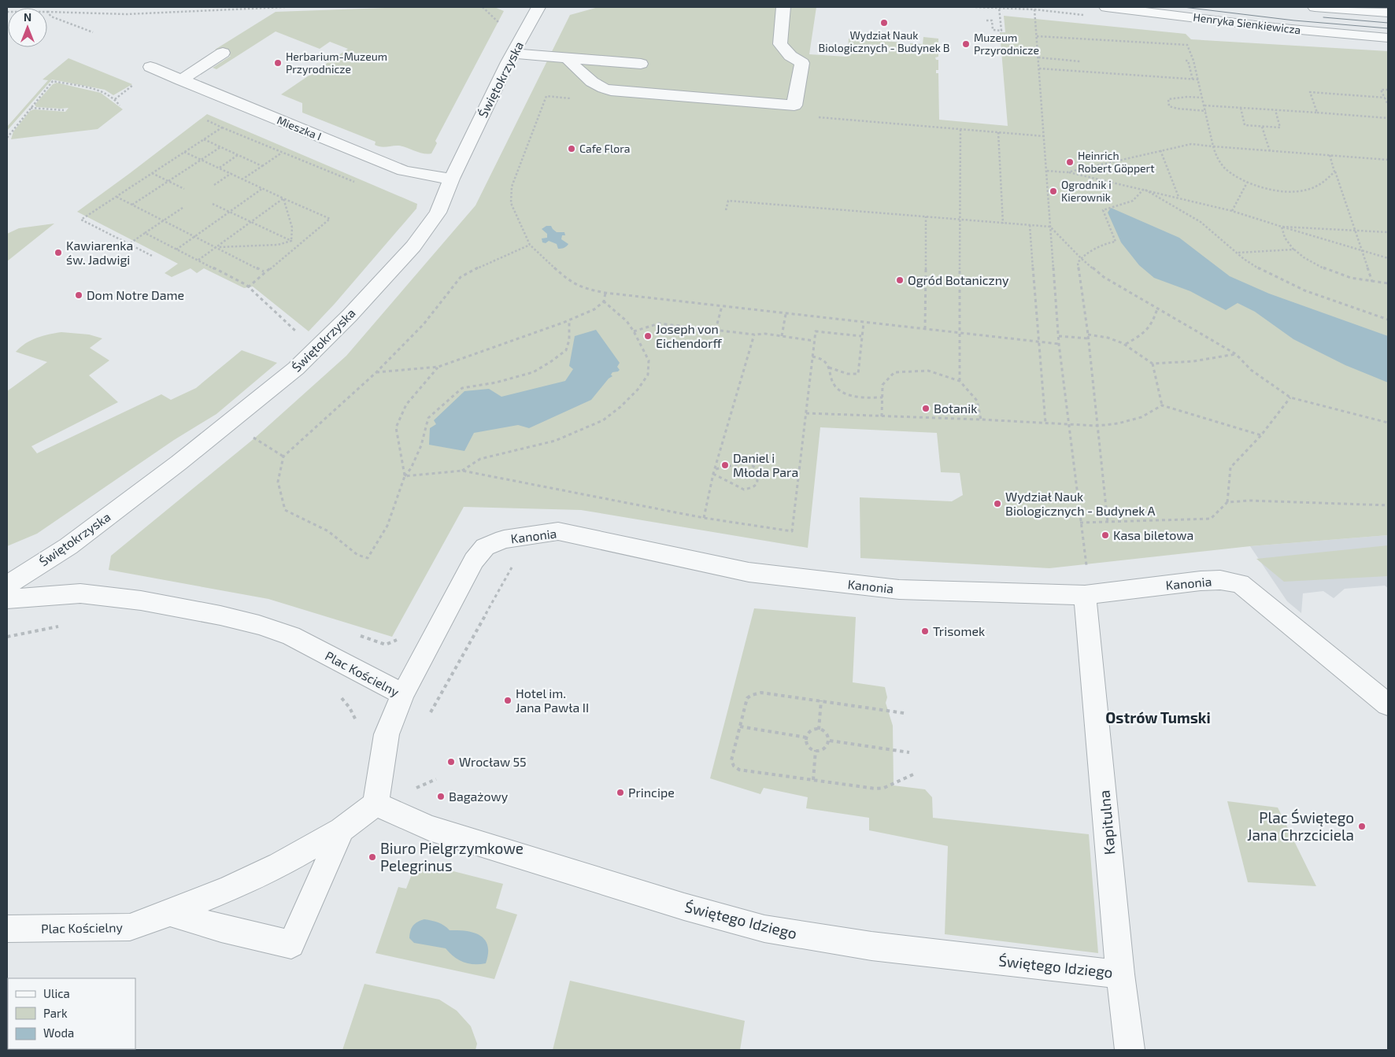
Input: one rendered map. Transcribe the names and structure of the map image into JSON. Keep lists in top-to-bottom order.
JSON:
{
  "streets": {
    "street": [
      "Henryka Sienkiewicza",
      "Świętokrzyska",
      "Mieszka I",
      "Kanonia",
      "Plac Kościelny",
      "Kapitulna",
      "Świętego Idziego"
    ]
  },
  "crossings": [
    ["Świętokrzyska", "Mieszka I"],
    ["Kanonia", "Plac Kościelny"],
    ["Kanonia", "Kapitulna"],
    ["Plac Kościelny", "Świętego Idziego"],
    ["Kapitulna", "Świętego Idziego"]
  ],
  "districts": ["Ostrów Tumski"],
  "places": [
    "Wydział Nauk Biologicznych - Budynek B",
    "Muzeum Przyrodnicze",
    "Herbarium-Muzeum Przyrodnicze",
    "Cafe Flora",
    "Heinrich Robert Göppert",
    "Ogrodnik i Kierownik",
    "Kawiarenka św. Jadwigi",
    "Ogród Botaniczny",
    "Dom Notre Dame",
    "Joseph von Eichendorff",
    "Botanik",
    "Daniel i Młoda Para",
    "Wydział Nauk Biologicznych - Budynek A",
    "Kasa biletowa",
    "Trisomek",
    "Hotel im. Jana Pawła II",
    "Wrocław 55",
    "Principe",
    "Bagażowy",
    "Plac Świętego Jana Chrzciciela",
    "Biuro Pielgrzymkowe Pelegrinus"
  ],
  "legend": ["Ulica", "Park", "Woda"],
  "north": "top"
}
